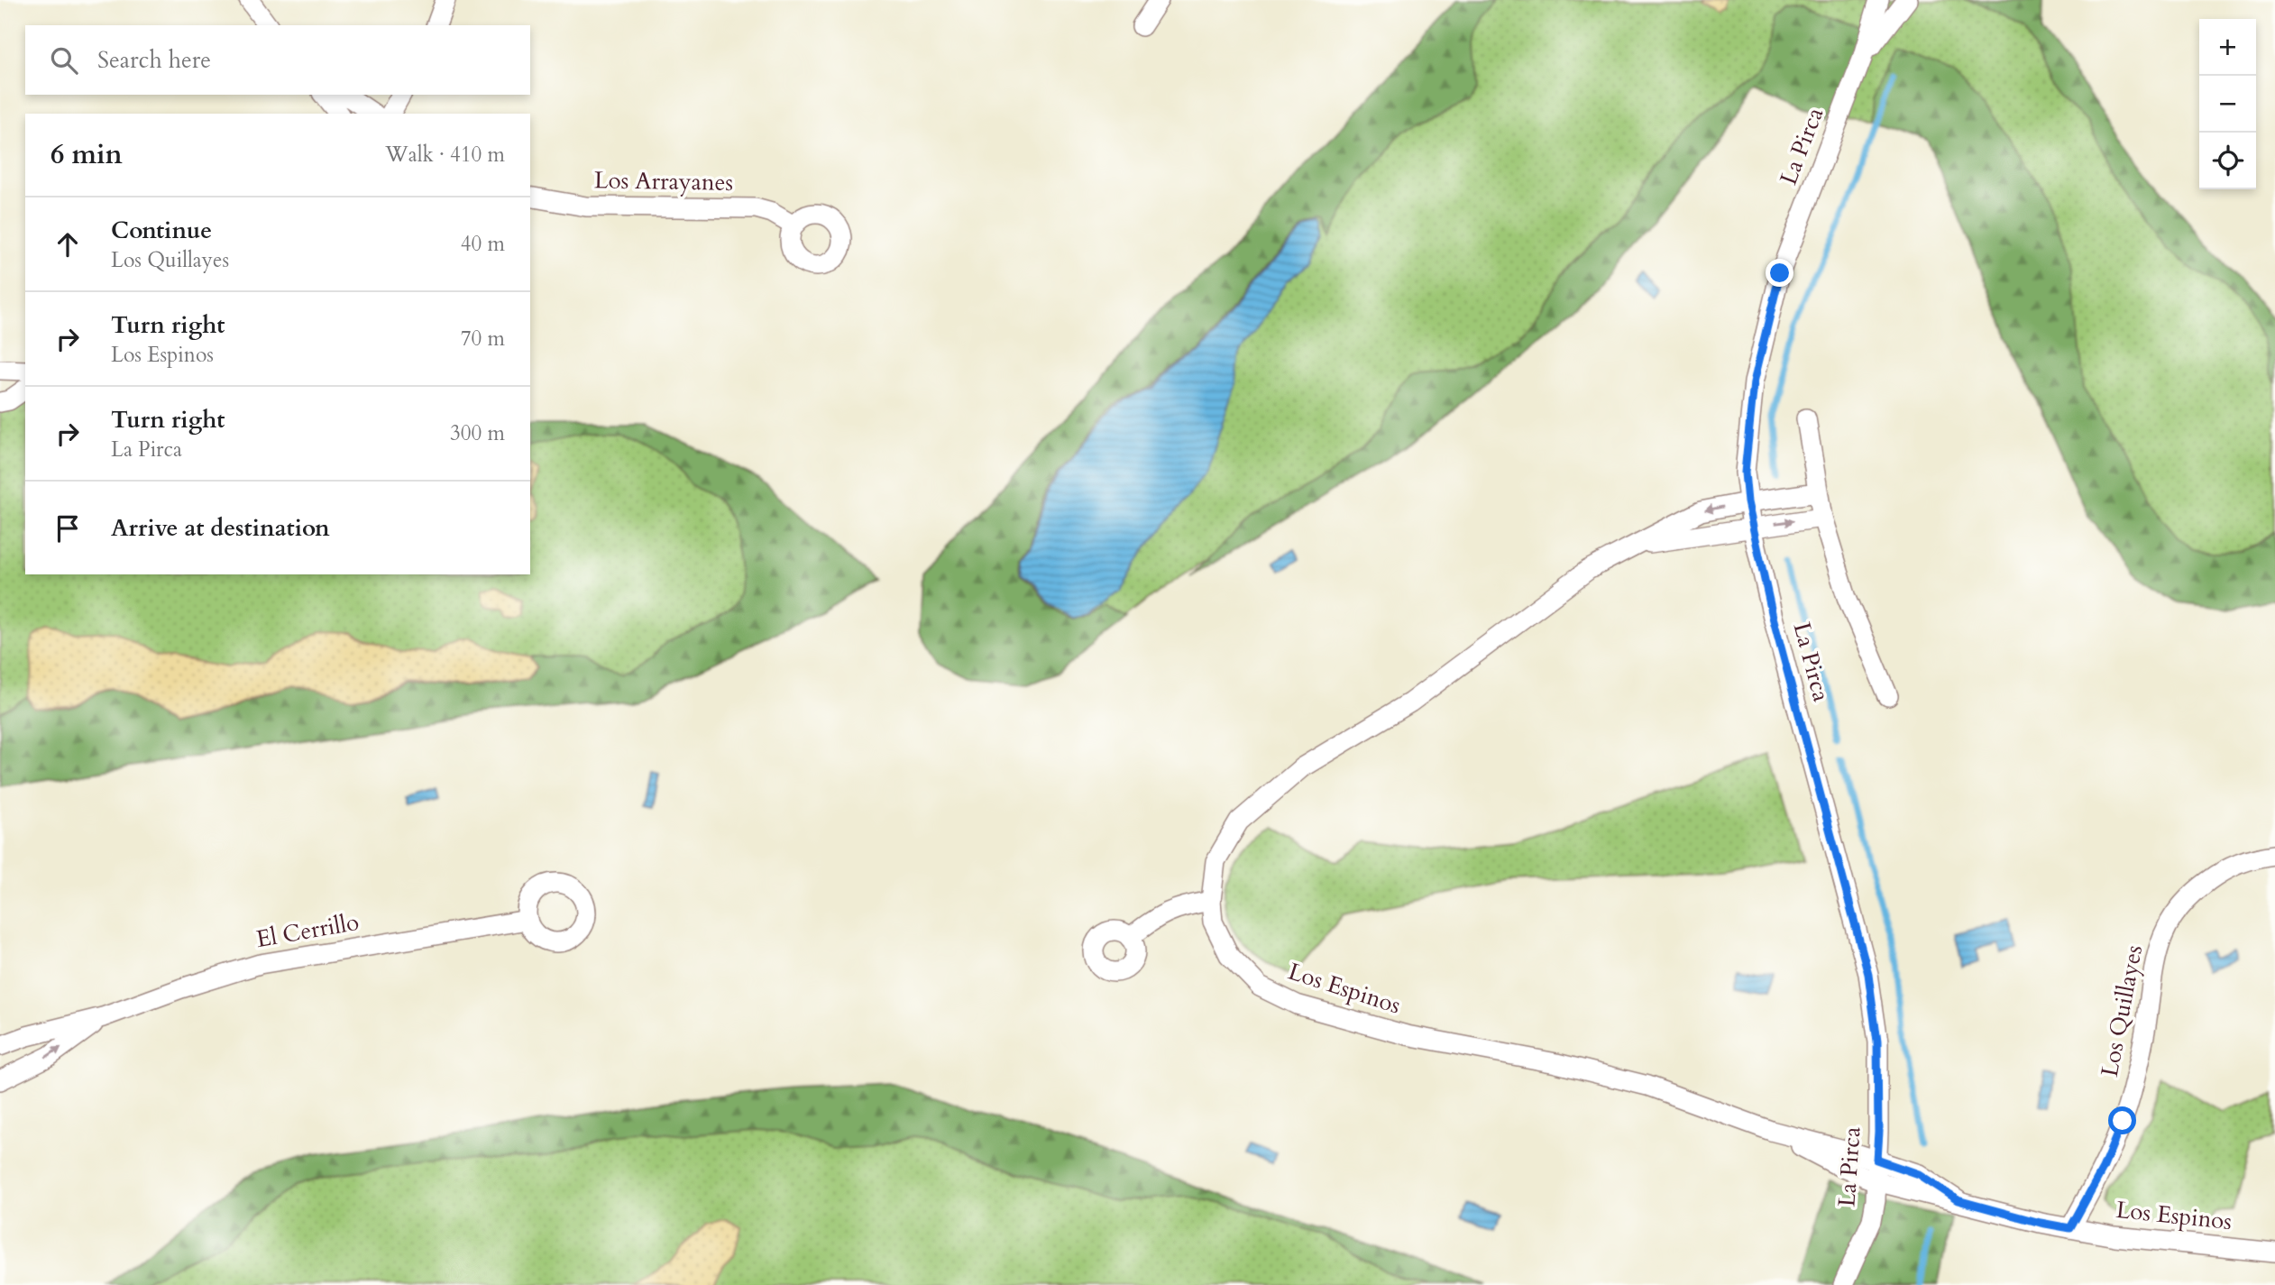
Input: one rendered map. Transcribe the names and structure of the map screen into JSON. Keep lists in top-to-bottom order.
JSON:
{
  "streets": {
    "street": [
      "La Pirca",
      "Los Arrayanes",
      "El Cerrillo",
      "Los Espinos",
      "Los Quillayes"
    ]
  },
  "crossings": [
    ["La Pirca", "Los Espinos"],
    ["Los Espinos", "Los Quillayes"]
  ],
  "page": {
    "map_buttons": ["+", "−"],
    "search": "Search here",
    "heading": ["6 min", "Walk · 410 m"],
    "list": [
      ["Continue", "Los Quillayes", "40 m"],
      ["Turn right", "Los Espinos", "70 m"],
      ["Turn right", "La Pirca", "300 m"],
      "Arrive at destination"
    ]
  }
}
